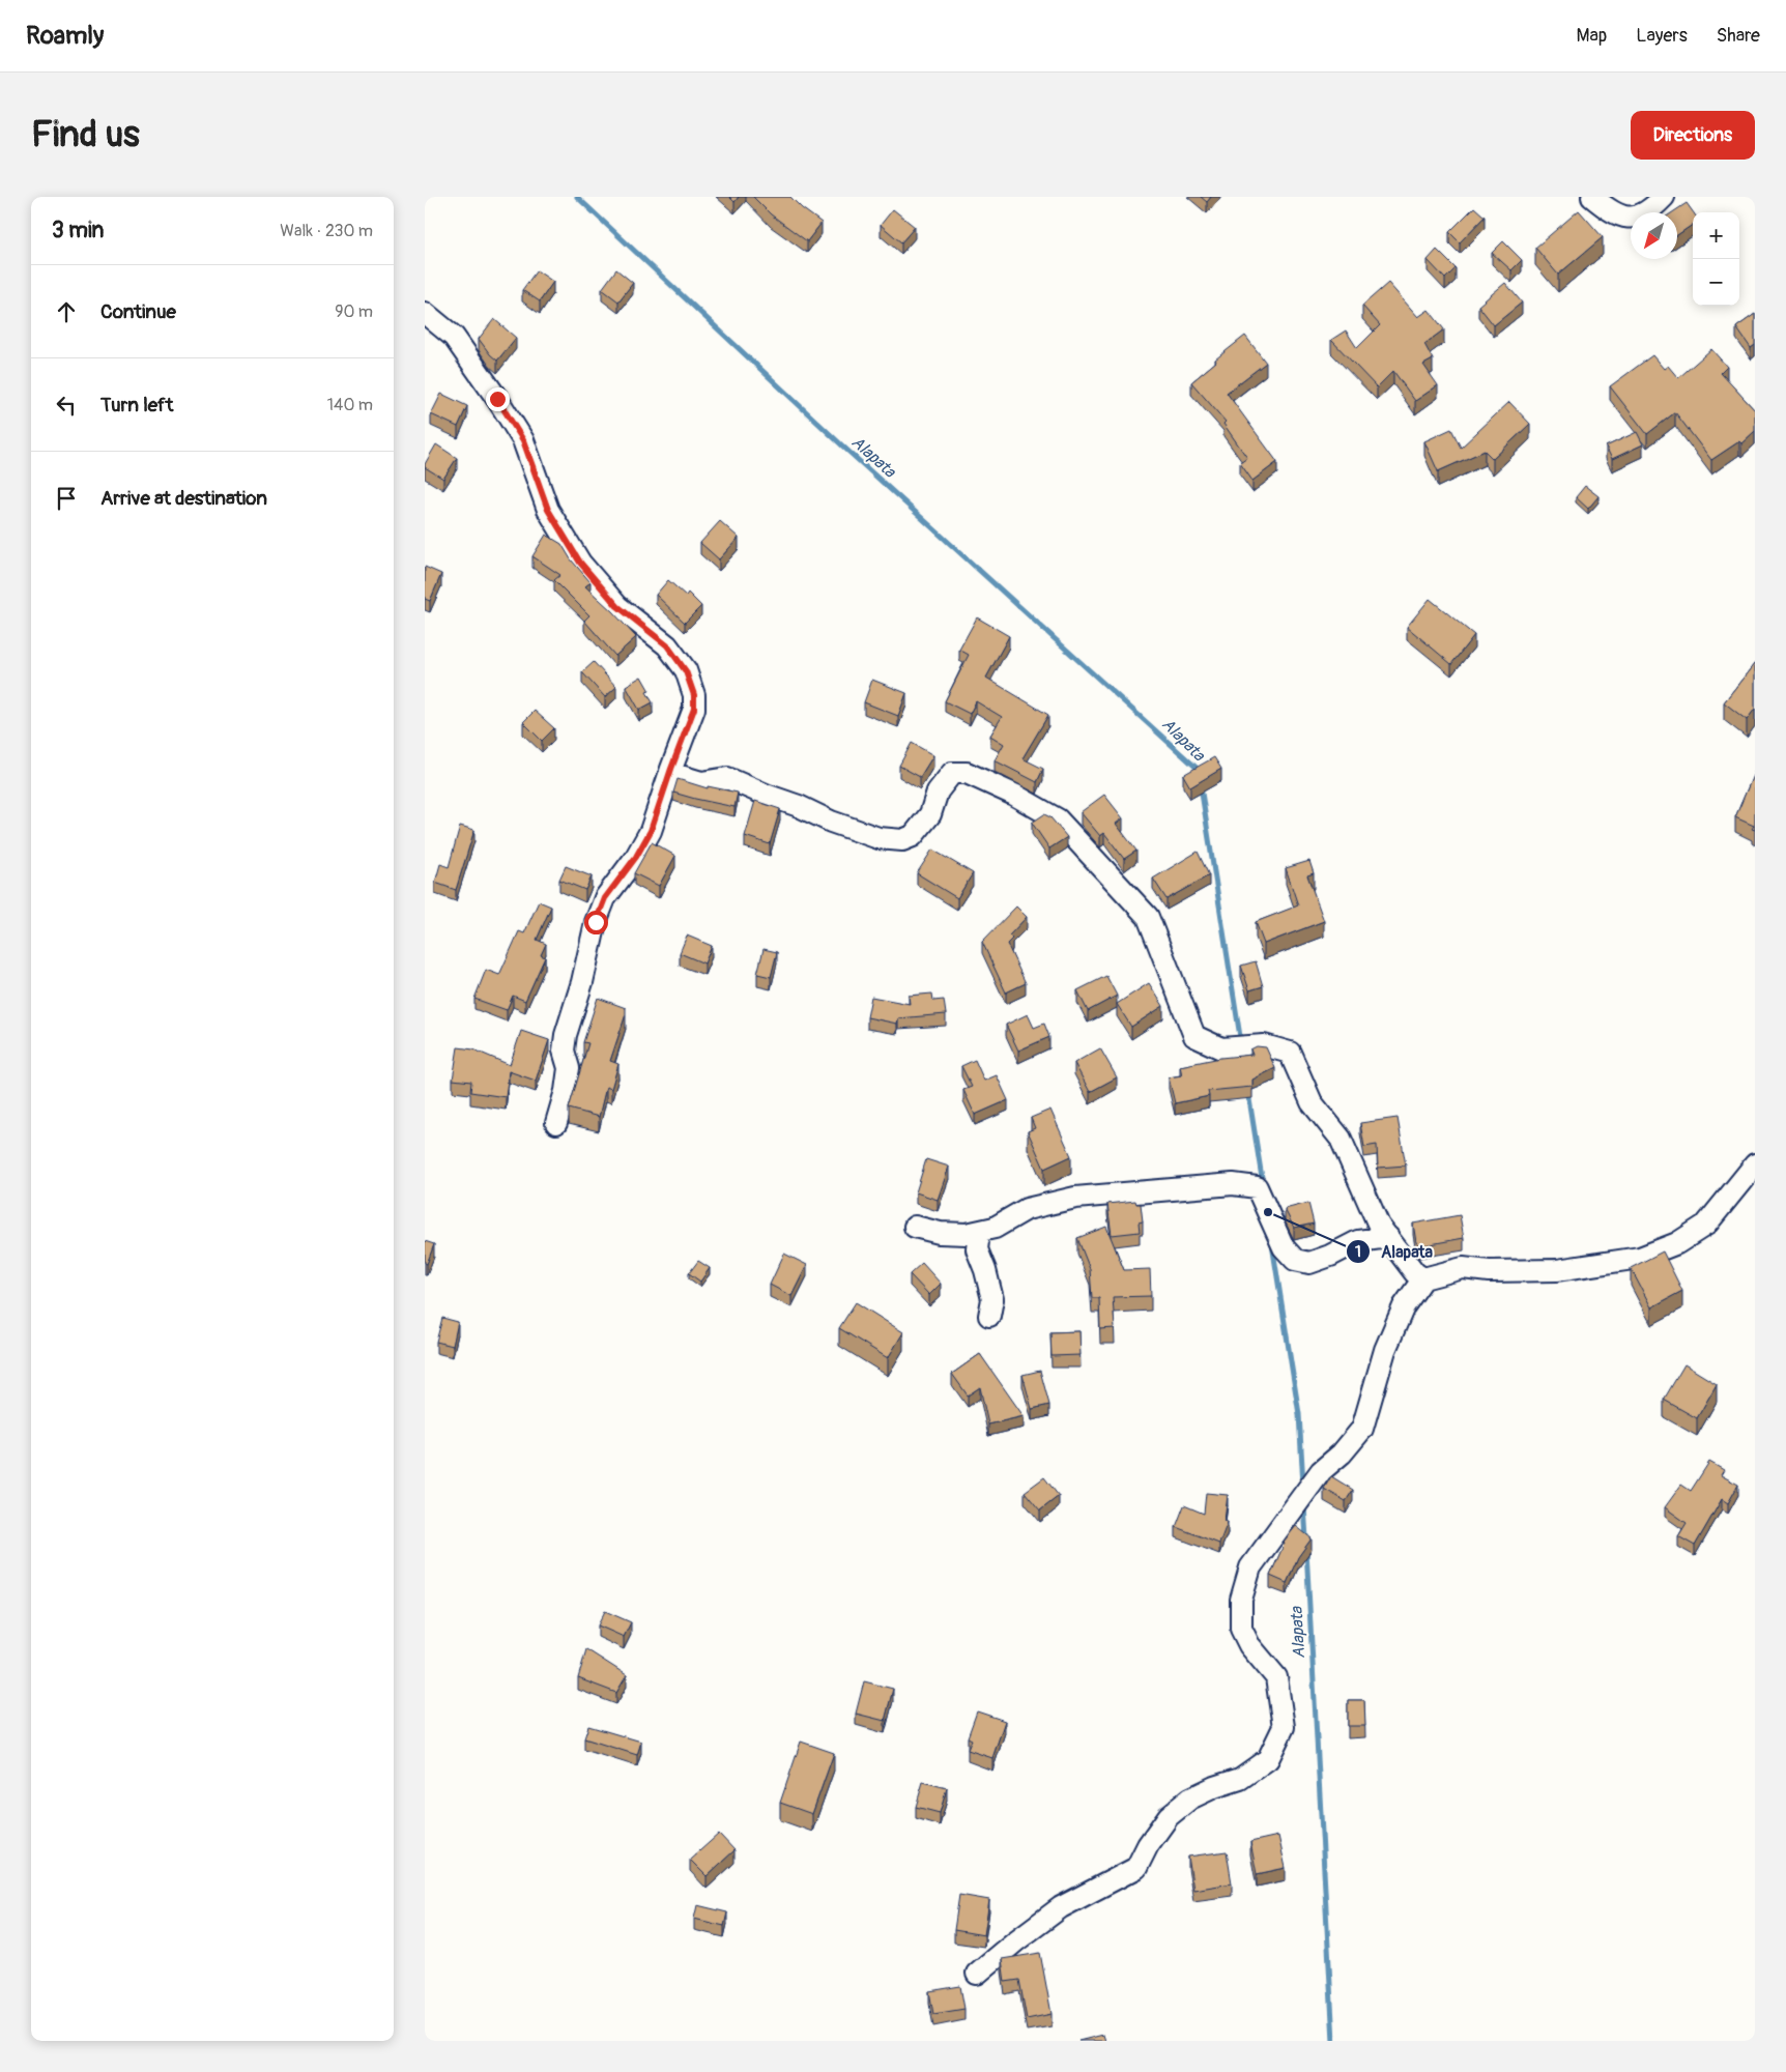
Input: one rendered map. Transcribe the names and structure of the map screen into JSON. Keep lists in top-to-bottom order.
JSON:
{
  "water": ["Alapata"],
  "places": ["Alapata"],
  "north": "bottom left",
  "page": {
    "header": "Roamly",
    "nav": ["Map", "Layers", "Share"],
    "buttons": "Directions",
    "title": "Find us",
    "heading": ["3 min", "Walk · 230 m"],
    "map_buttons": ["+", "−"],
    "list": [
      ["Continue", "90 m"],
      ["Turn left", "140 m"],
      "Arrive at destination"
    ]
  }
}
